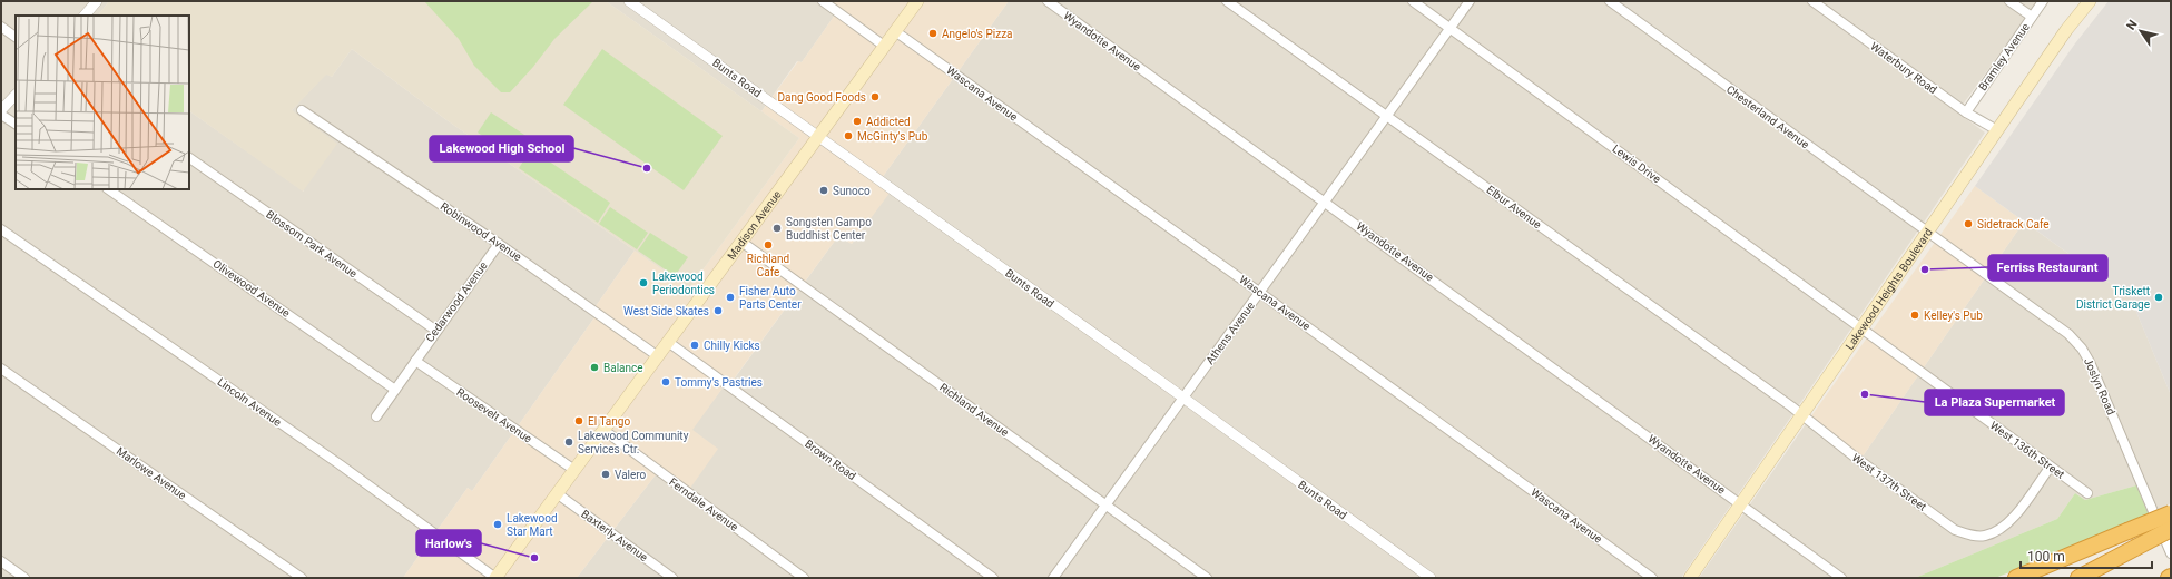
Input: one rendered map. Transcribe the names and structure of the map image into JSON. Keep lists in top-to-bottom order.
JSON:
{
  "streets": {
    "main road": ["Madison Avenue", "Lakewood Heights Boulevard"],
    "street": [
      "Wyandotte Avenue",
      "Bramley Avenue",
      "Waterbury Road",
      "Bunts Road",
      "Wascana Avenue",
      "Chesterland Avenue",
      "Lewis Drive",
      "Elbur Avenue",
      "Robinwood Avenue",
      "Blossom Park Avenue",
      "Olivewood Avenue",
      "Cedarwood Avenue",
      "Athens Avenue",
      "Joslyn Road",
      "Lincoln Avenue",
      "Richland Avenue",
      "Roosevelt Avenue",
      "West 136th Street",
      "Brown Road",
      "Marlowe Avenue",
      "West 137th Street",
      "Ferndale Avenue",
      "Baxterly Avenue"
    ]
  },
  "crossings": [
    ["Wyandotte Avenue", "Lakewood Heights Boulevard"],
    ["Wyandotte Avenue", "Athens Avenue"],
    ["Bramley Avenue", "Waterbury Road"],
    ["Waterbury Road", "Lakewood Heights Boulevard"],
    ["Bunts Road", "Madison Avenue"],
    ["Bunts Road", "Athens Avenue"],
    ["Wascana Avenue", "Madison Avenue"],
    ["Wascana Avenue", "Athens Avenue"],
    ["Chesterland Avenue", "Lakewood Heights Boulevard"],
    ["Chesterland Avenue", "Joslyn Road"],
    ["Lewis Drive", "Lakewood Heights Boulevard"],
    ["Lewis Drive", "Athens Avenue"],
    ["Lewis Drive", "West 136th Street"],
    ["Elbur Avenue", "Lakewood Heights Boulevard"],
    ["Elbur Avenue", "Athens Avenue"],
    ["Elbur Avenue", "West 137th Street"],
    ["Madison Avenue", "Robinwood Avenue"],
    ["Madison Avenue", "Lincoln Avenue"],
    ["Madison Avenue", "Richland Avenue"],
    ["Madison Avenue", "Roosevelt Avenue"],
    ["Madison Avenue", "Brown Road"],
    ["Madison Avenue", "Ferndale Avenue"],
    ["Madison Avenue", "Baxterly Avenue"],
    ["Robinwood Avenue", "Cedarwood Avenue"],
    ["Blossom Park Avenue", "Cedarwood Avenue"],
    ["Lakewood Heights Boulevard", "Joslyn Road"],
    ["Lakewood Heights Boulevard", "West 136th Street"],
    ["Lakewood Heights Boulevard", "West 137th Street"],
    ["Cedarwood Avenue", "Roosevelt Avenue"],
    ["Athens Avenue", "Richland Avenue"],
    ["West 136th Street", "West 137th Street"]
  ],
  "places": [
    "Angelo's Pizza",
    "Dang Good Foods",
    "Addicted",
    "McGinty's Pub",
    "Lakewood High School",
    "Sunoco",
    "Sidetrack Cafe",
    "Songsten Gampo Buddhist Center",
    "Richland Cafe",
    "Ferriss Restaurant",
    "Lakewood Periodontics",
    "Fisher Auto Parts Center",
    "Triskett District Garage",
    "West Side Skates",
    "Kelley's Pub",
    "Chilly Kicks",
    "Balance",
    "Tommy's Pastries",
    "La Plaza Supermarket",
    "El Tango",
    "Lakewood Community Services Ctr.",
    "Valero",
    "Lakewood Star Mart",
    "Harlow's"
  ],
  "scale_bar": "100 m",
  "north": "top left"
}
